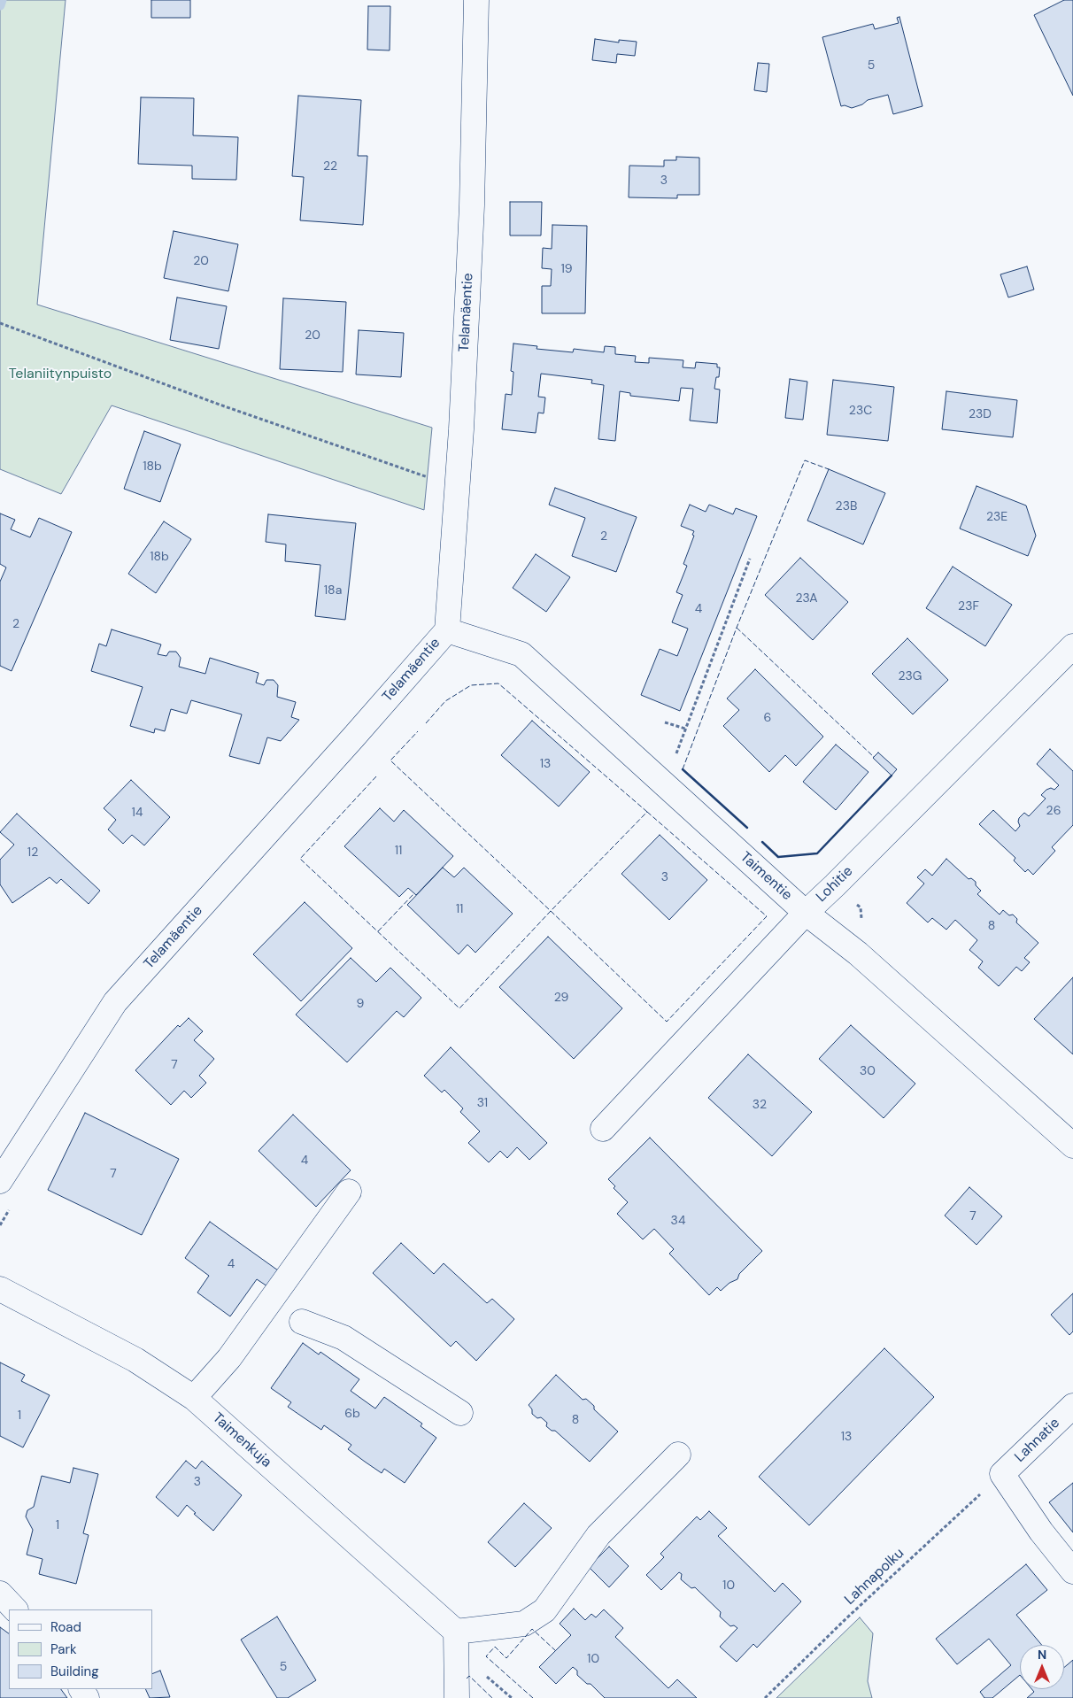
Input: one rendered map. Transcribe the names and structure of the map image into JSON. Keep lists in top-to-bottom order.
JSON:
{
  "streets": {
    "street": [
      "Telamäentie",
      "Taimentie",
      "Lohitie",
      "Taimenkuja",
      "Lahnatie"
    ],
    "path": ["Lahnapolku"]
  },
  "crossings": [
    ["Telamäentie", "Taimentie"],
    ["Taimentie", "Lohitie"],
    ["Lahnatie", "Lahnapolku"]
  ],
  "parks": ["Telaniitynpuisto"],
  "house_numbers": [
    "5",
    "22",
    "3",
    "20",
    "19",
    "20",
    "23C",
    "23D",
    "18b",
    "23B",
    "23E",
    "2",
    "18b",
    "18a",
    "23A",
    "23F",
    "4",
    "2",
    "23G",
    "6",
    "13",
    "26",
    "14",
    "11",
    "12",
    "3",
    "11",
    "8",
    "29",
    "9",
    "7",
    "30",
    "31",
    "32",
    "4",
    "7",
    "7",
    "34",
    "4",
    "6b",
    "1",
    "8",
    "13",
    "3",
    "1",
    "10",
    "10",
    "5"
  ],
  "legend": ["Road", "Park", "Building"],
  "north": "top"
}
